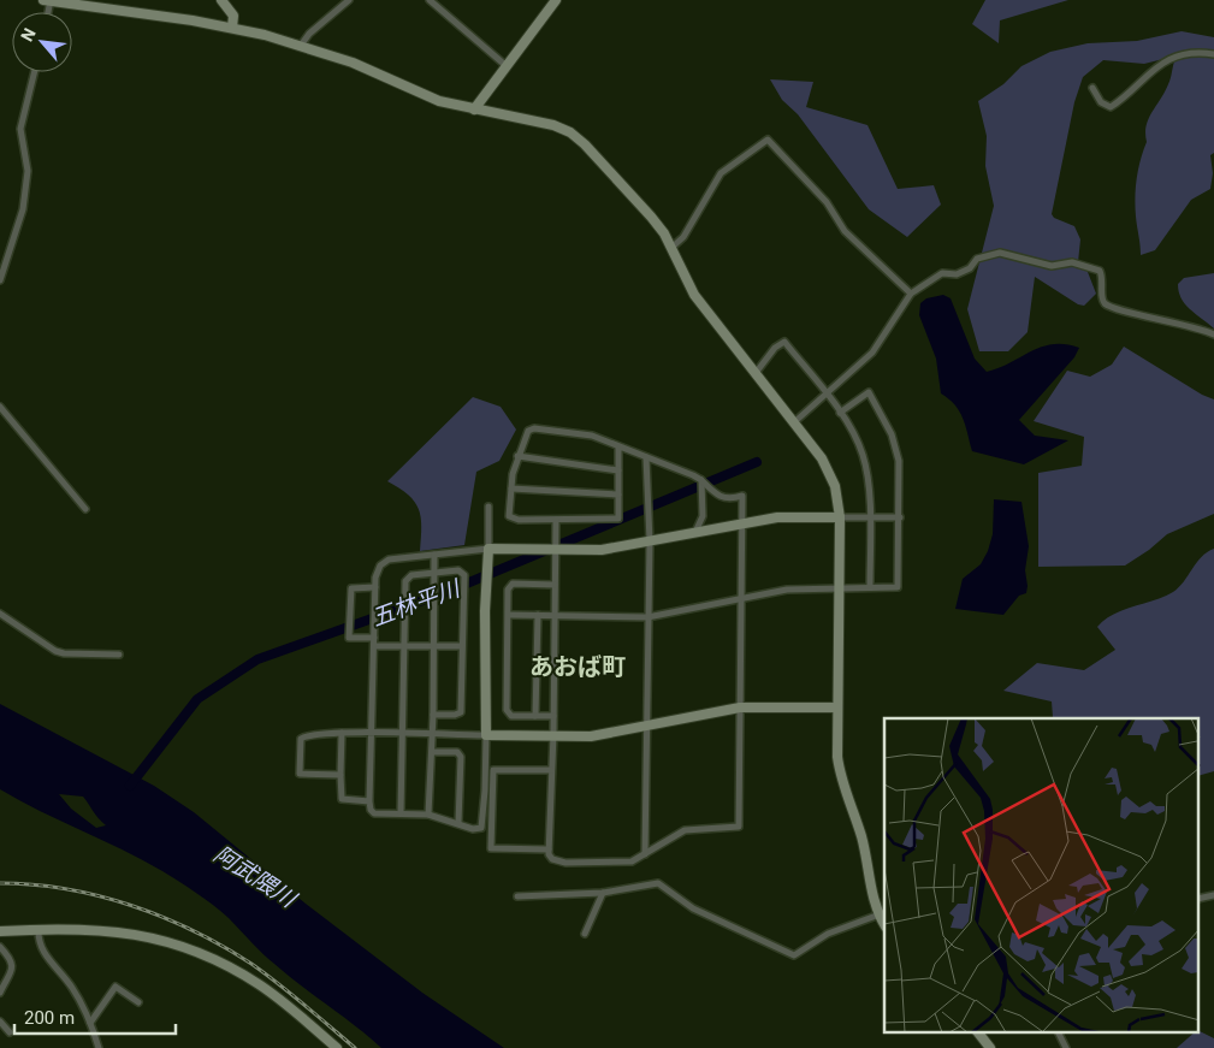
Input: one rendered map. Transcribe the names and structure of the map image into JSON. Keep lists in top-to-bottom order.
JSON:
{
  "districts": ["あおば町"],
  "water": ["五林平川", "阿武隈川"],
  "scale_bar": "200 m",
  "north": "top left"
}
